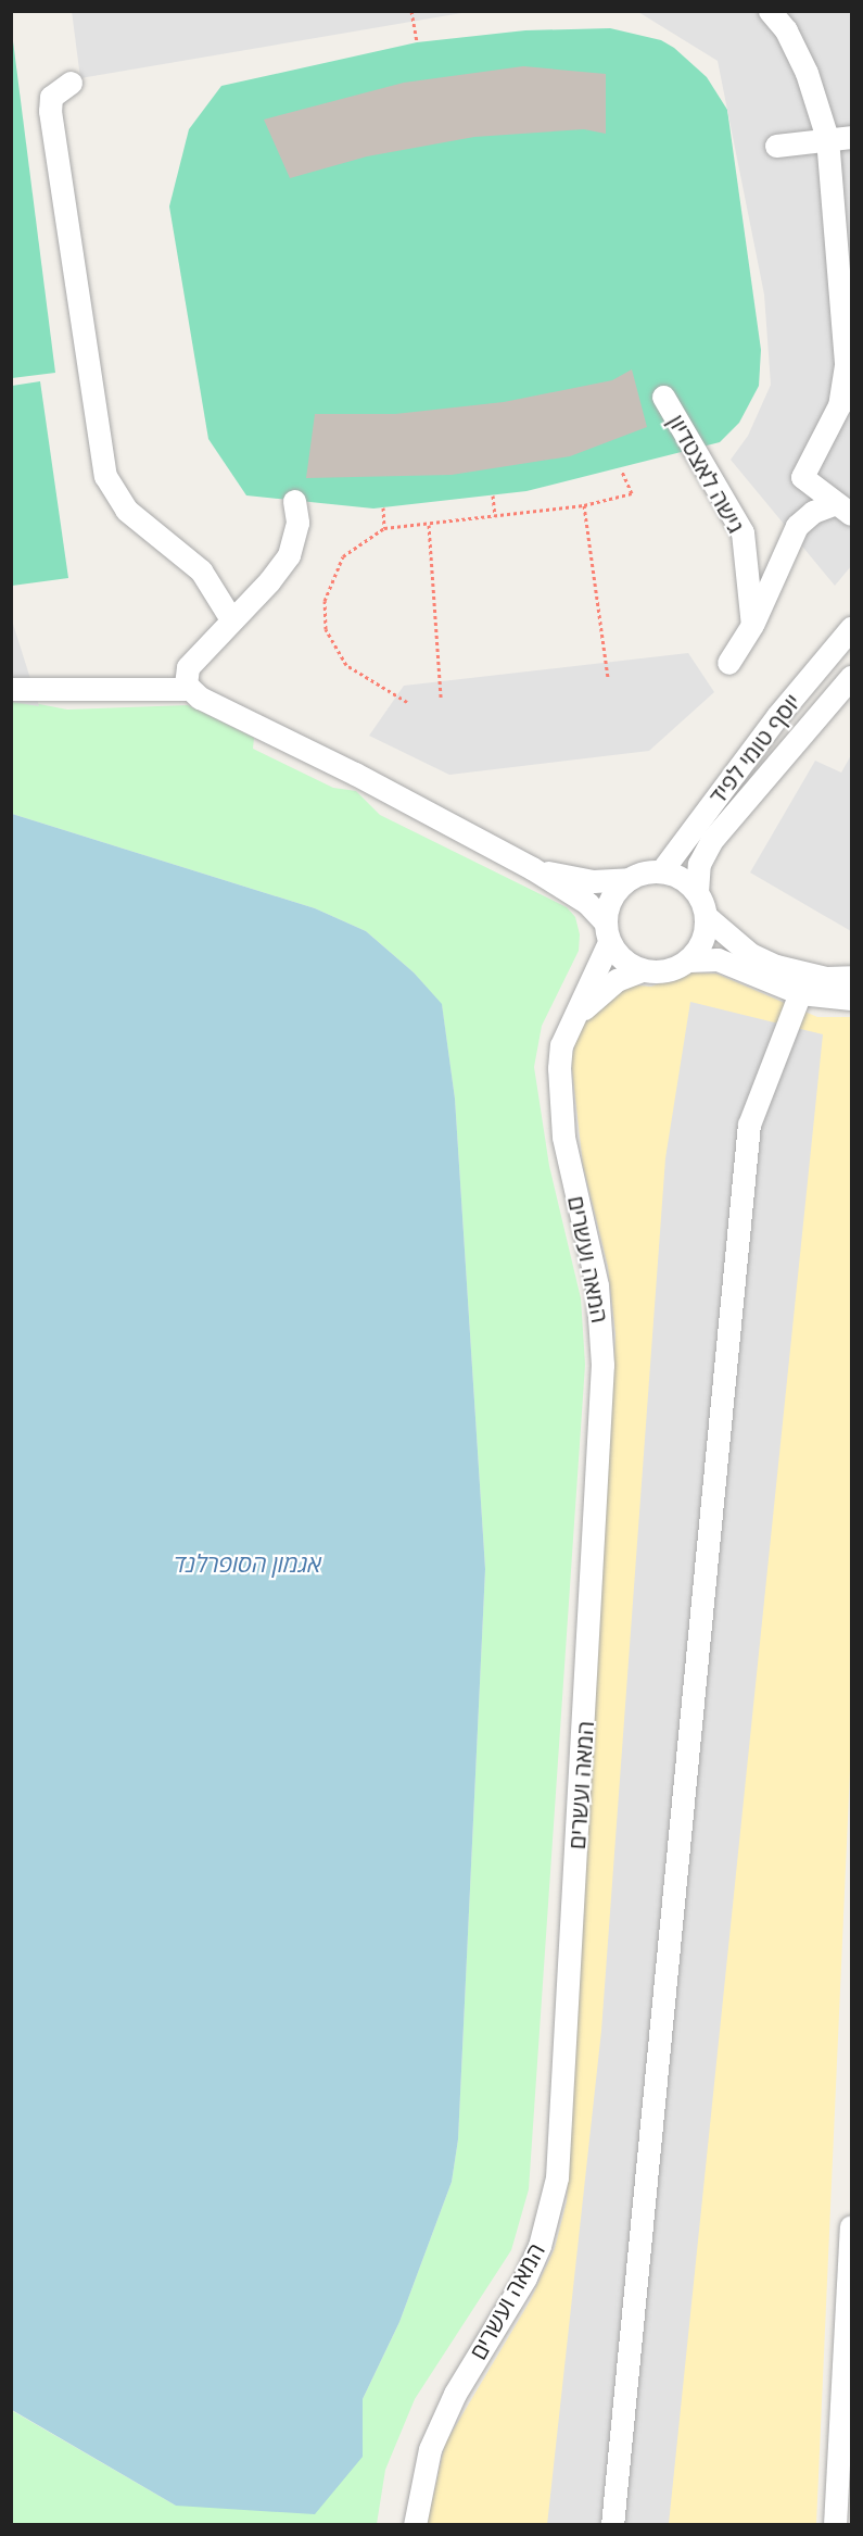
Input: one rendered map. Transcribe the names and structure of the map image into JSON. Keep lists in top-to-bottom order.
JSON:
{
  "streets": {
    "street": ["גישה לאצטדיון", "יוסף טומי לפיד", "המאה ועשרים"]
  },
  "crossings": [
    ["יוסף טומי לפיד", "המאה ועשרים"]
  ],
  "water": ["אגמון הסופרלנד"]
}
